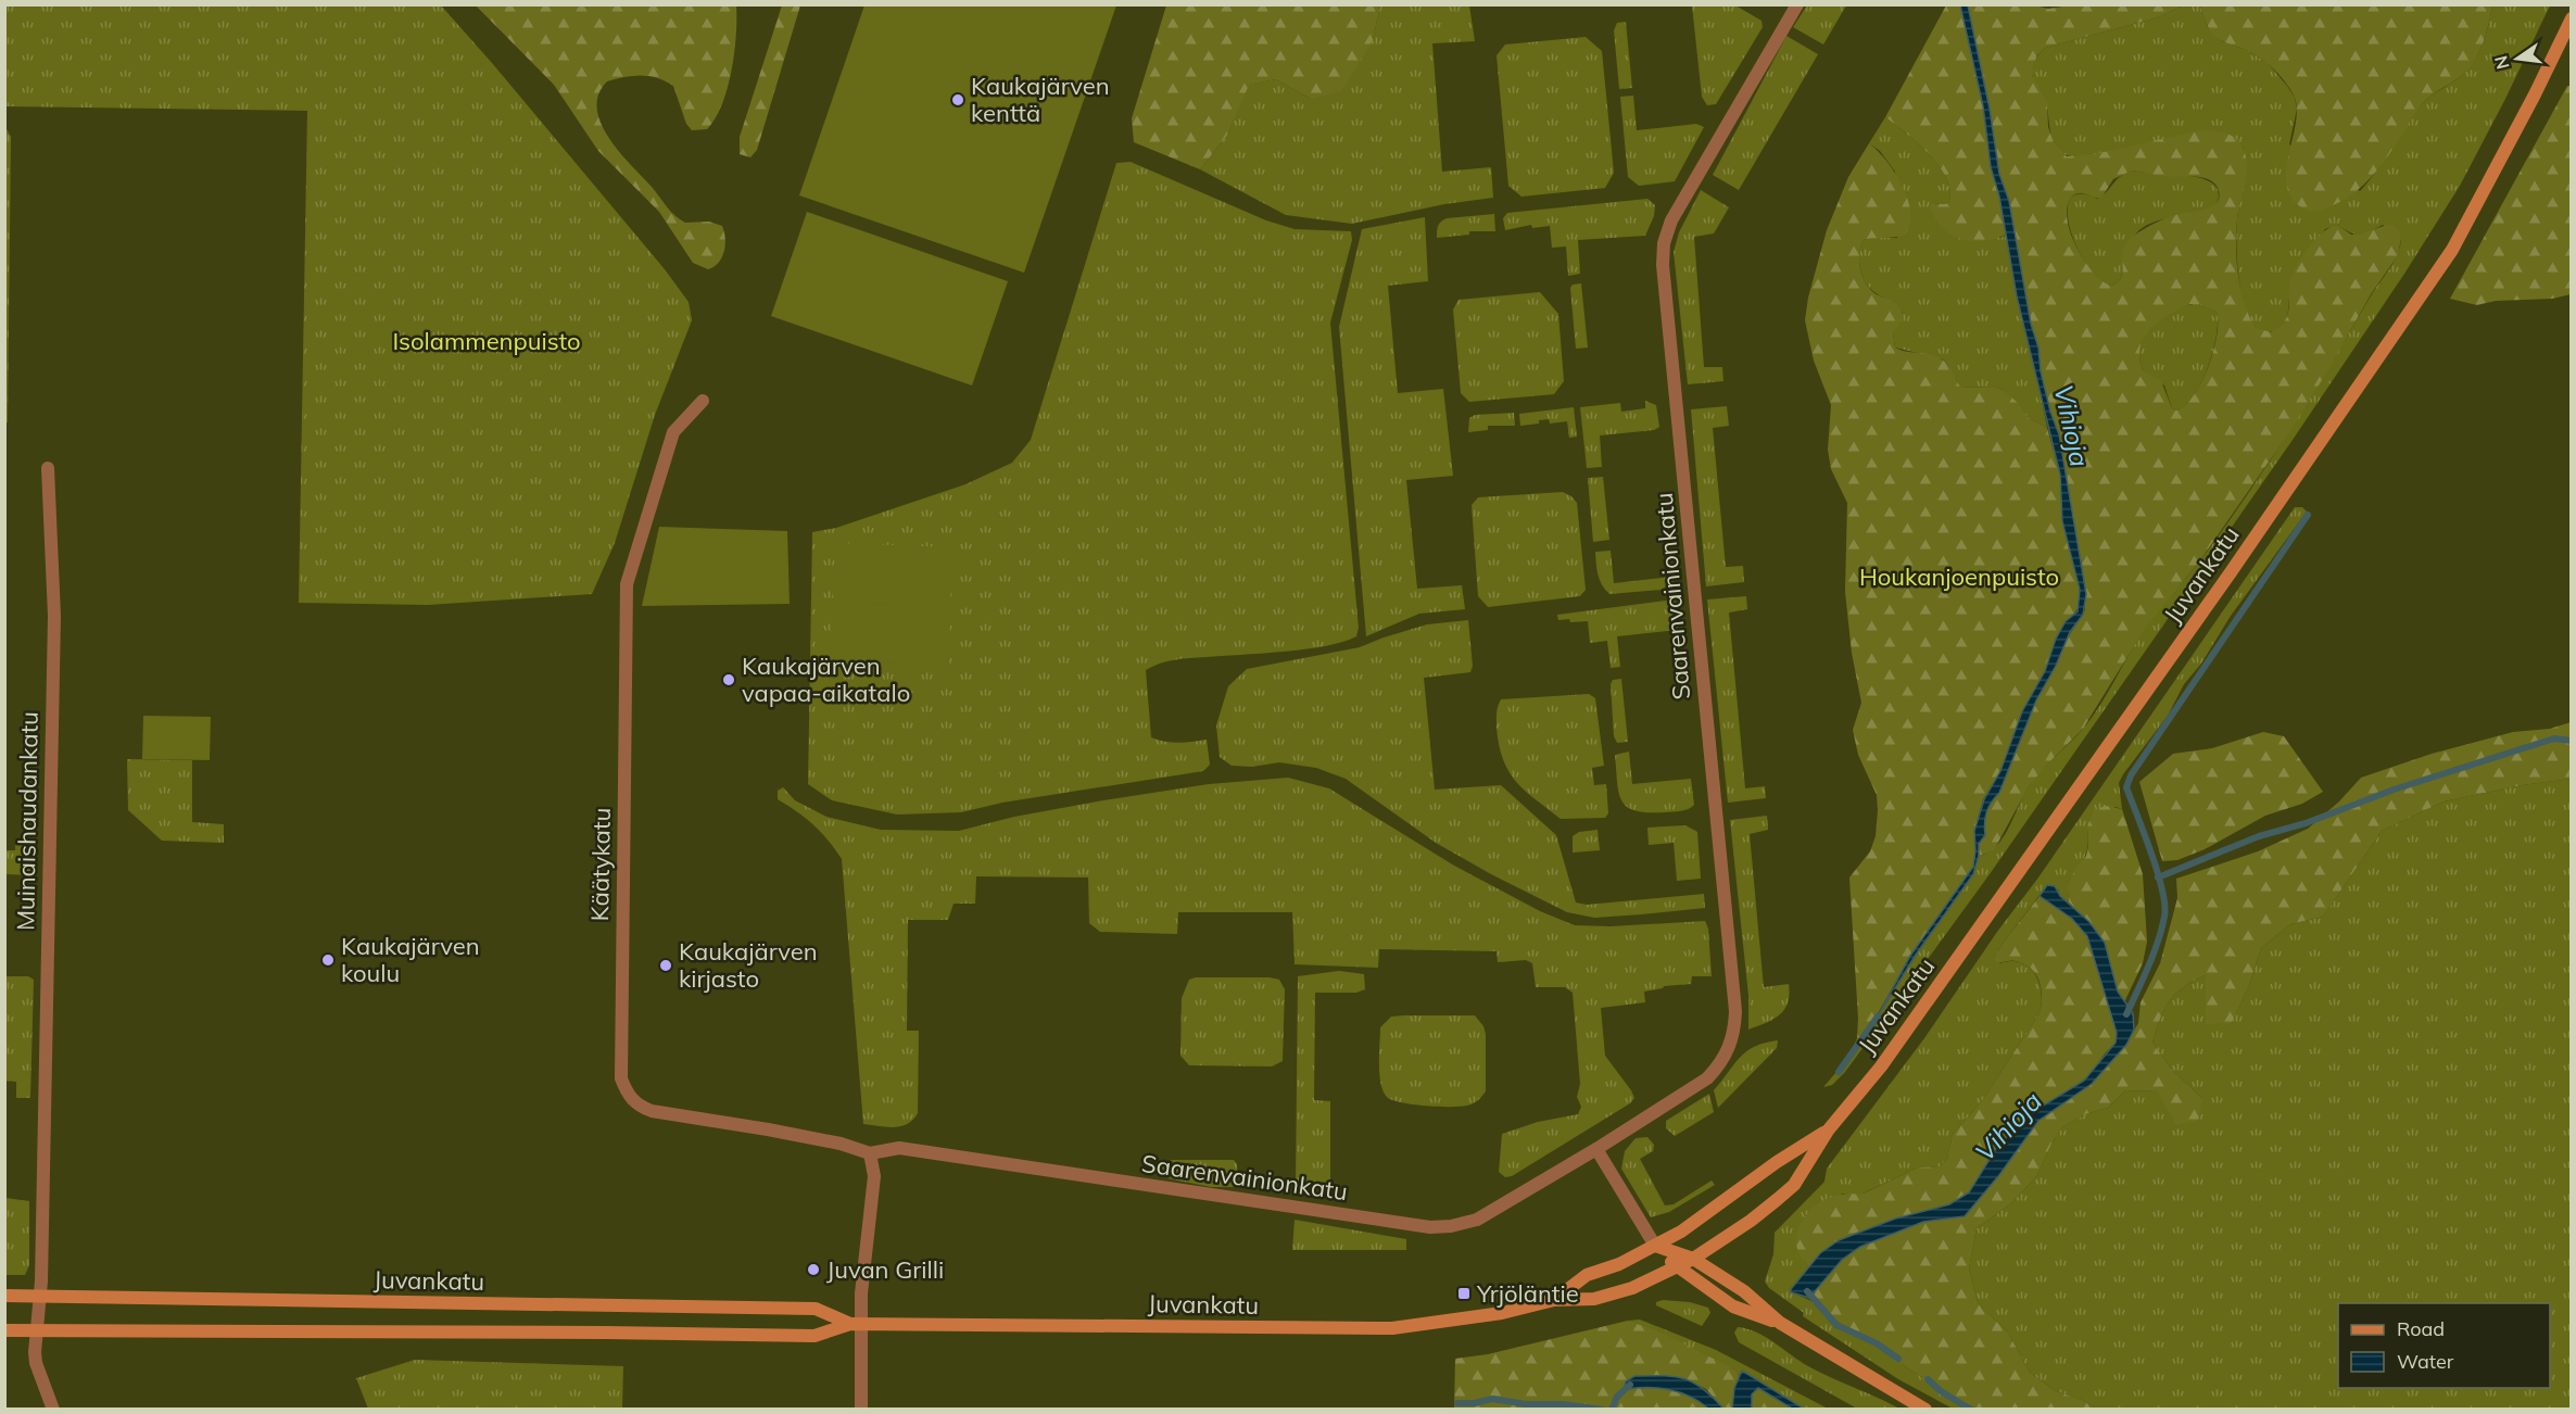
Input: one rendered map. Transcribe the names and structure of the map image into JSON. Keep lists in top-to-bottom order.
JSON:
{
  "streets": {
    "main road": ["Juvankatu"],
    "street": ["Saarenvainionkatu", "Muinaishaudankatu", "Käätykatu"]
  },
  "crossings": [
    ["Juvankatu", "Muinaishaudankatu"],
    ["Saarenvainionkatu", "Käätykatu"]
  ],
  "water": ["Vihioja"],
  "parks": ["Isolammenpuisto", "Houkanjoenpuisto"],
  "places": {
    "other": [
      "Kaukajärven kenttä",
      "Kaukajärven vapaa-aikatalo",
      "Kaukajärven koulu",
      "Kaukajärven kirjasto",
      "Juvan Grilli"
    ],
    "transit": ["Yrjöläntie"]
  },
  "legend": ["Road", "Water"],
  "north": "left"
}
